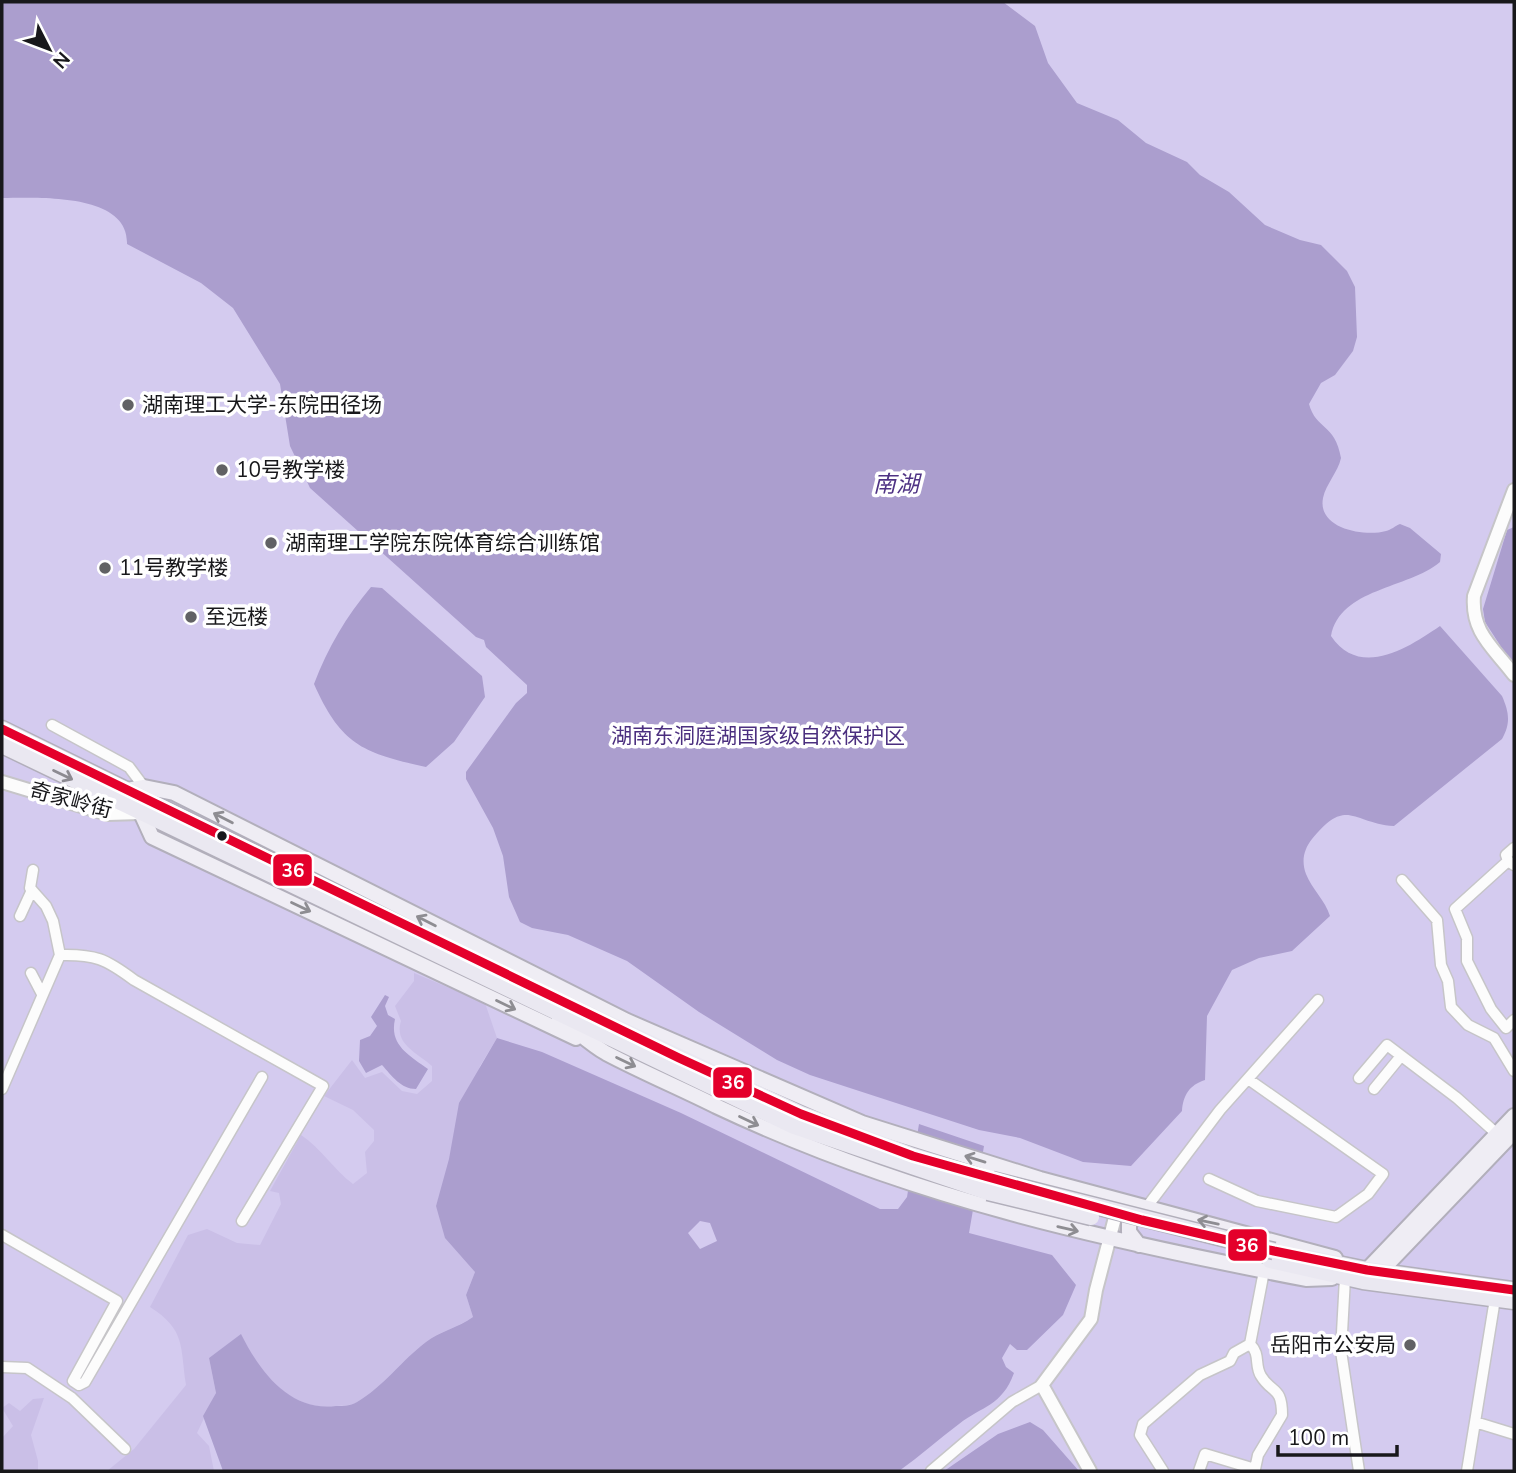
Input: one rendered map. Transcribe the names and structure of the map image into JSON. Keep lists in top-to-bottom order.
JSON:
{
  "streets": {
    "street": ["奇家岭街"]
  },
  "water": ["南湖"],
  "parks": ["湖南东洞庭湖国家级自然保护区"],
  "places": [
    "湖南理工大学-东院田径场",
    "10号教学楼",
    "湖南理工学院东院体育综合训练馆",
    "11号教学楼",
    "至远楼",
    "岳阳市公安局"
  ],
  "lines": ["transit line 36"],
  "scale_bar": "100 m",
  "north": "bottom right"
}
